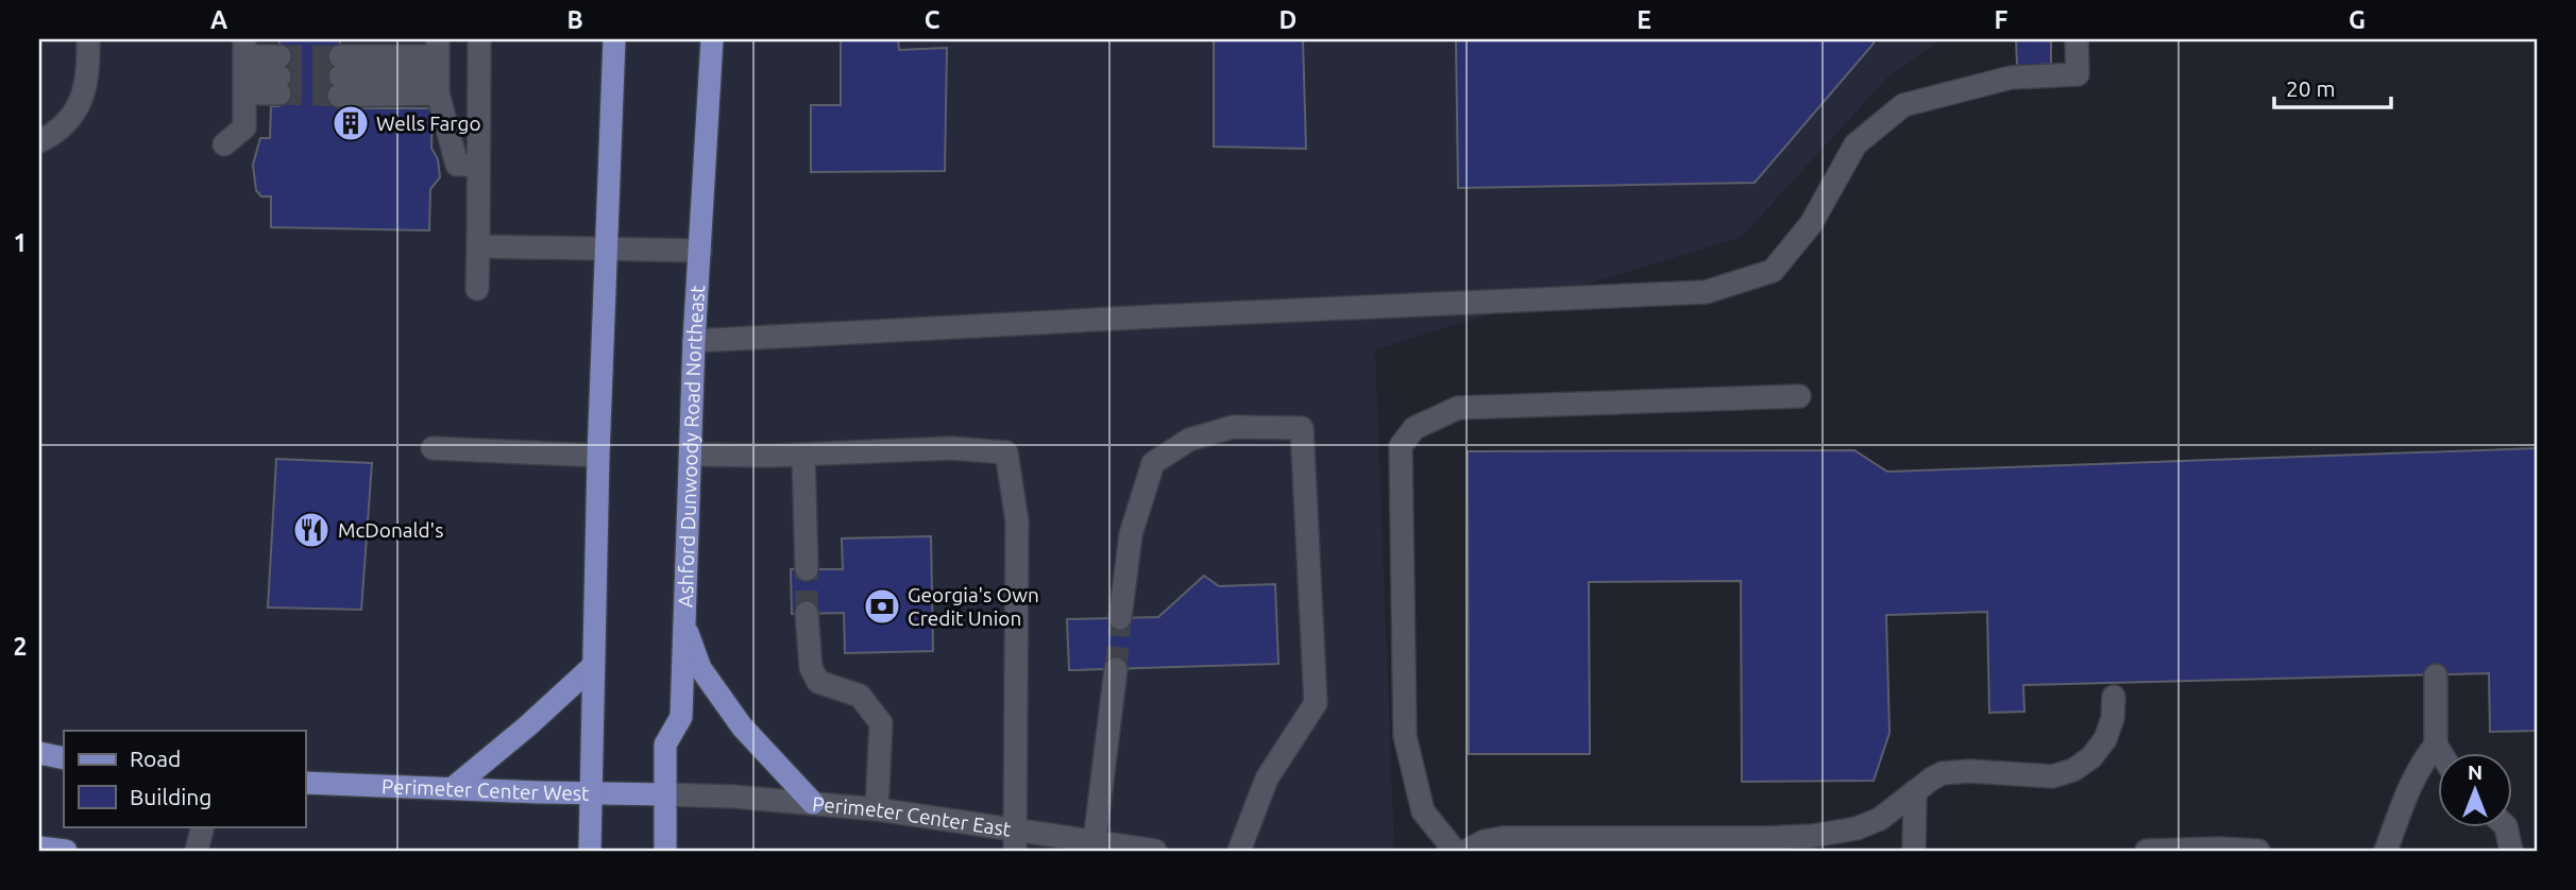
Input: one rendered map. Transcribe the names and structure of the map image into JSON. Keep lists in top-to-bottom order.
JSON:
{
  "streets": {
    "main road": ["Ashford Dunwoody Road Northeast", "Perimeter Center West"],
    "street": ["Perimeter Center East"]
  },
  "crossings": [
    ["Ashford Dunwoody Road Northeast", "Perimeter Center West"],
    ["Ashford Dunwoody Road Northeast", "Perimeter Center East"],
    ["Perimeter Center West", "Perimeter Center East"]
  ],
  "places": {
    "building": ["Wells Fargo"],
    "restaurant": ["McDonald's"],
    "bank": ["Georgia's Own Credit Union"]
  },
  "legend": ["Road", "Building"],
  "scale_bar": "20 m",
  "north": "top",
  "grid": {
    "columns": [
      "A",
      "B",
      "C",
      "D",
      "E",
      "F",
      "G"
    ],
    "rows": ["1", "2"]
  }
}
